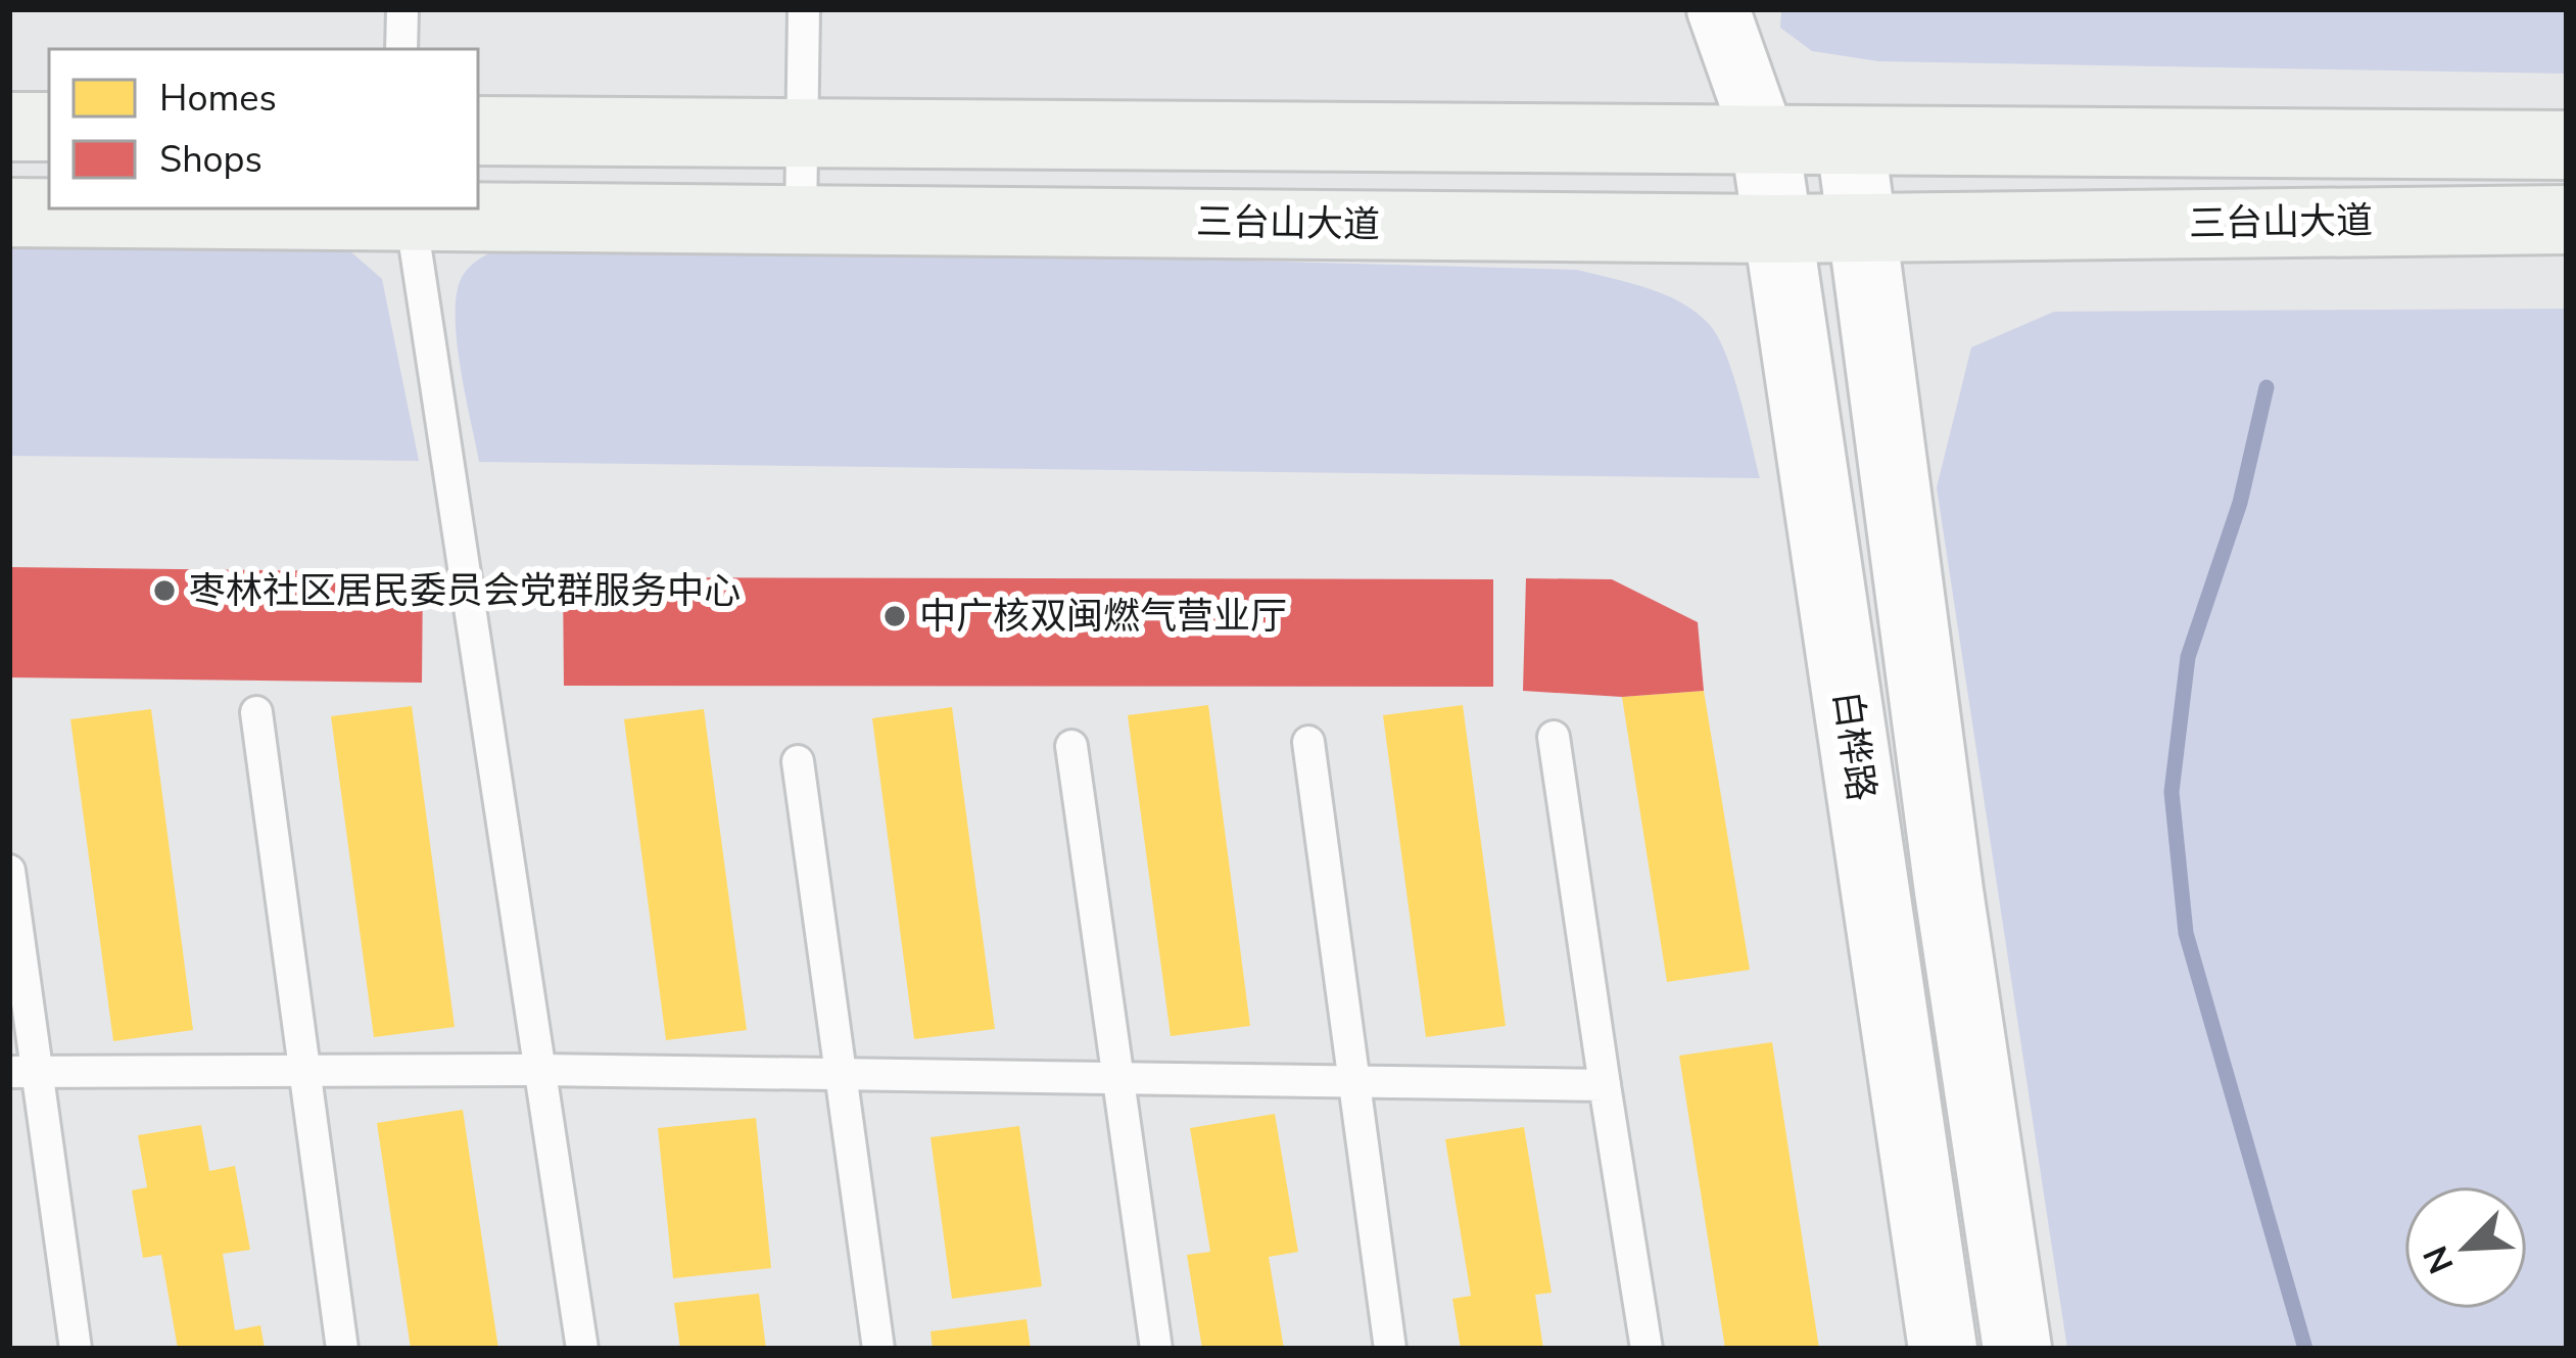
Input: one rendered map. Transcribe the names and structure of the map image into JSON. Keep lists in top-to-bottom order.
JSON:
{
  "streets": {
    "main road": ["三台山大道"],
    "street": ["白桦路"]
  },
  "crossings": [
    ["三台山大道", "白桦路"]
  ],
  "places": ["枣林社区居民委员会党群服务中心", "中广核双闽燃气营业厅"],
  "legend": ["Homes", "Shops"],
  "north": "bottom left"
}
